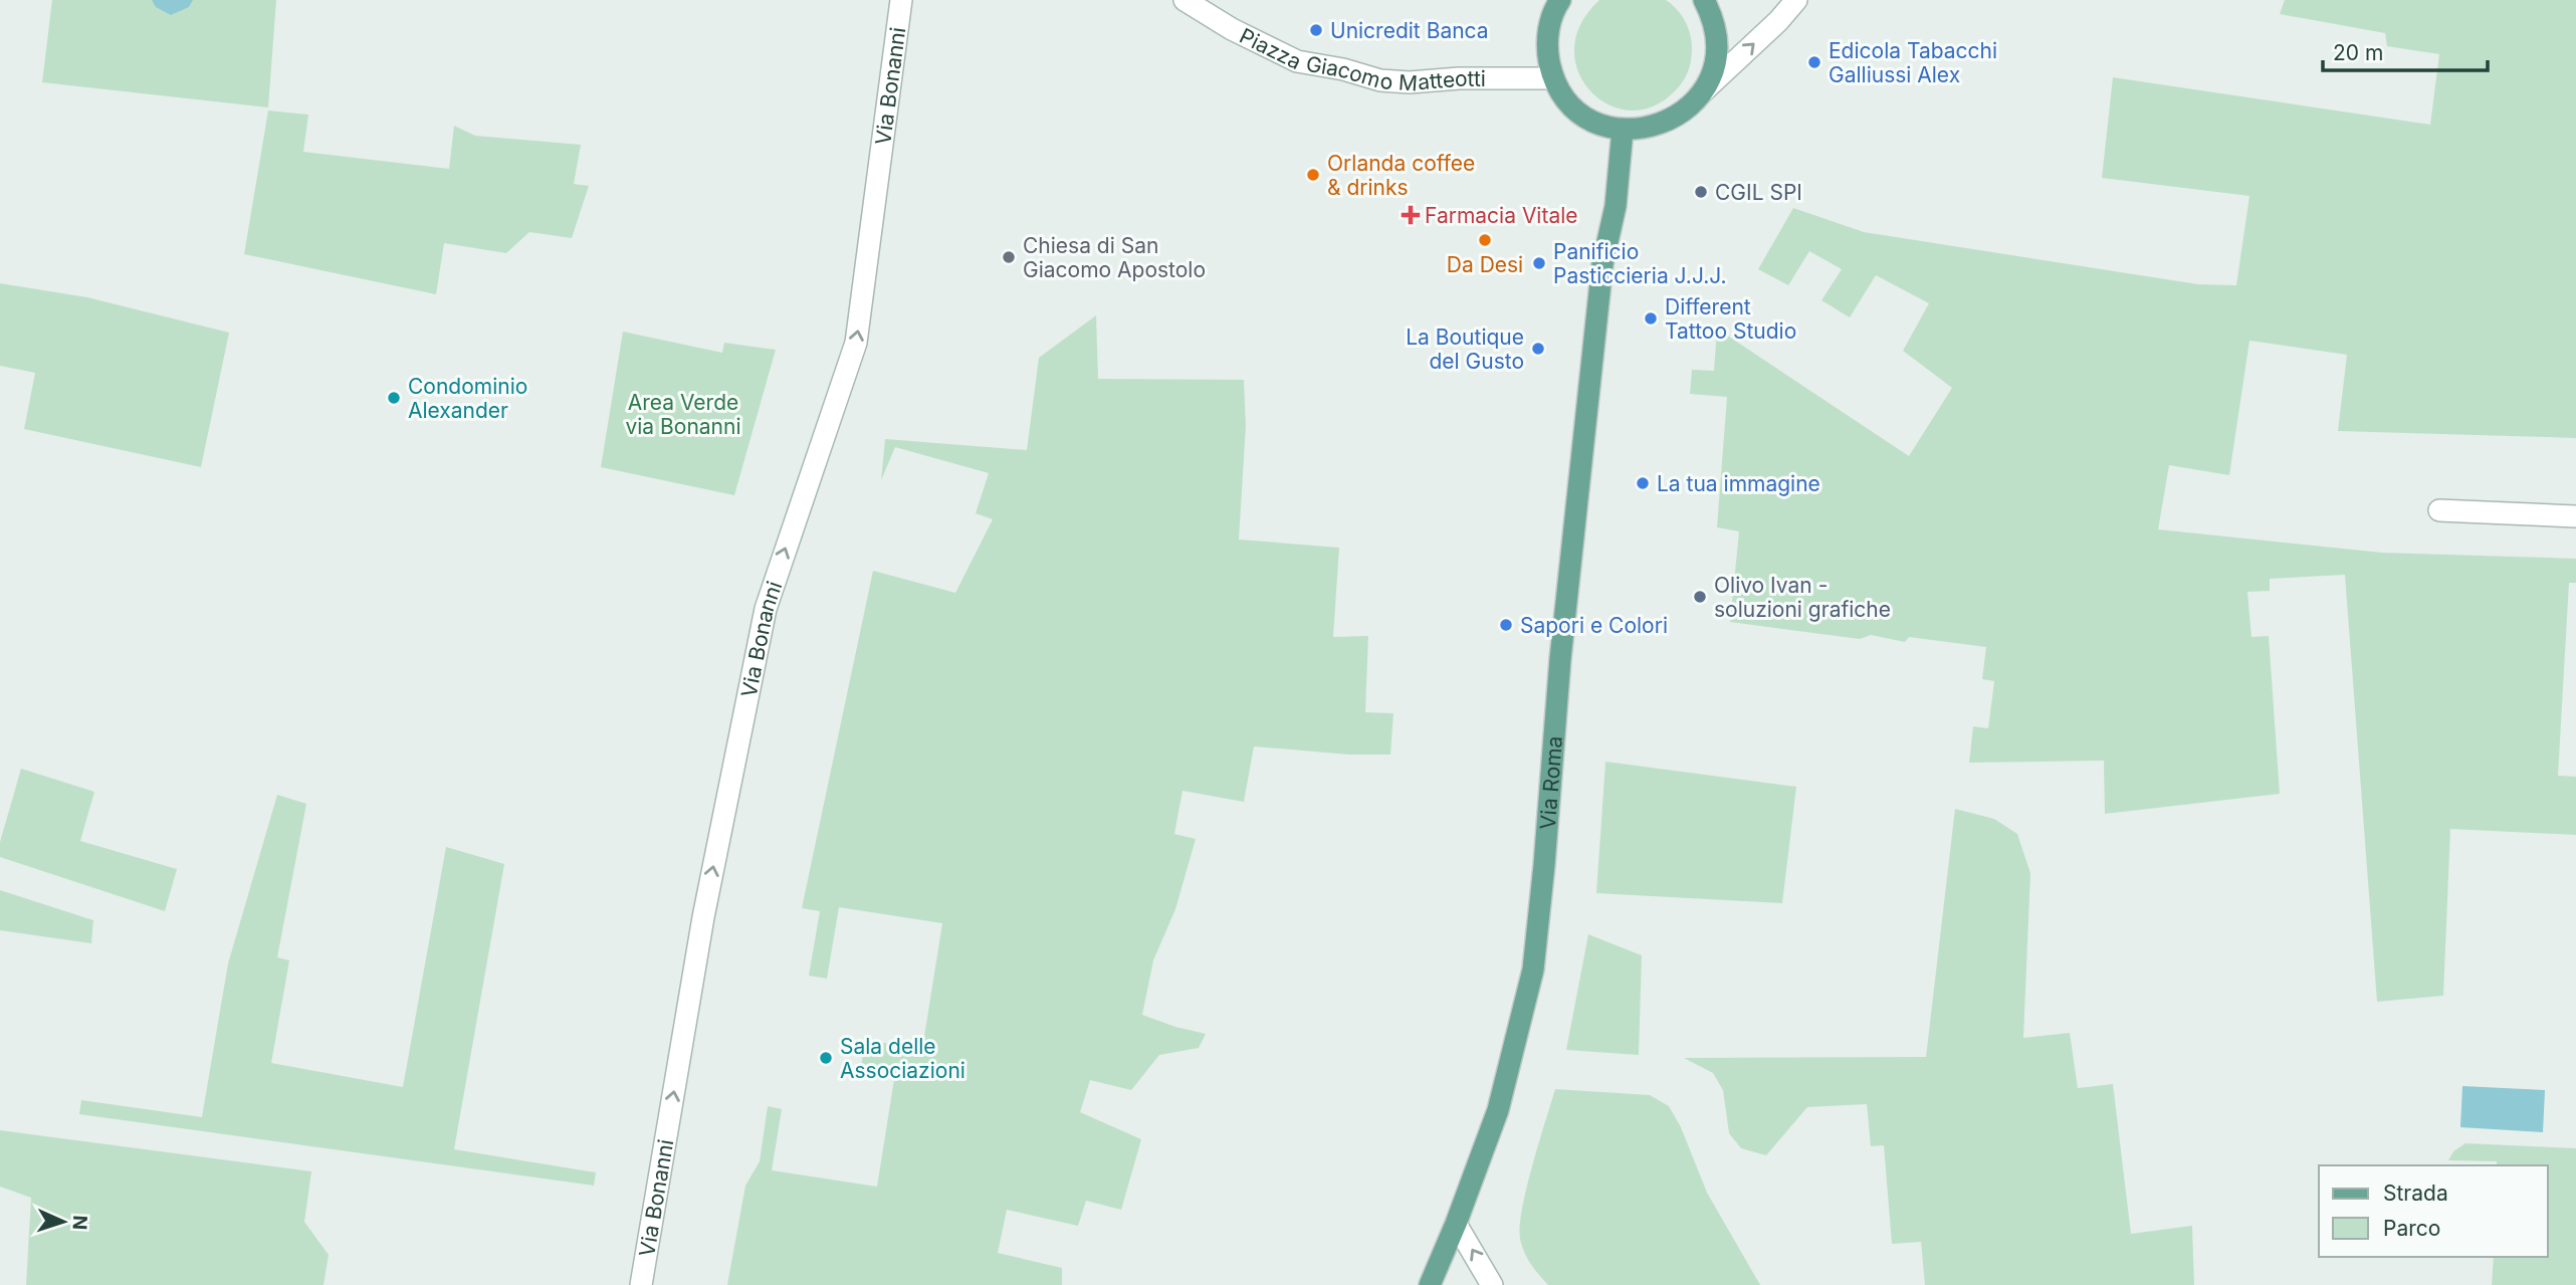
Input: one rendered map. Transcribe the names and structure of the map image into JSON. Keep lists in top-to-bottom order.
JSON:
{
  "streets": {
    "main road": ["Via Roma"],
    "street": ["Piazza Giacomo Matteotti", "Via Bonanni"]
  },
  "one_way": ["Via Bonanni"],
  "parks": ["Area Verde via Bonanni"],
  "places": {
    "other": [
      "Unicredit Banca",
      "Edicola Tabacchi Galliussi Alex",
      "Orlanda coffee & drinks",
      "CGIL SPI",
      "Da Desi",
      "Chiesa di San Giacomo Apostolo",
      "Panificio Pasticcieria J.J.J.",
      "Different Tattoo Studio",
      "La Boutique del Gusto",
      "Condominio Alexander",
      "La tua immagine",
      "Olivo Ivan - soluzioni grafiche",
      "Sapori e Colori",
      "Sala delle Associazioni"
    ],
    "health": ["Farmacia Vitale"]
  },
  "legend": ["Strada", "Parco"],
  "scale_bar": "20 m",
  "north": "right"
}
